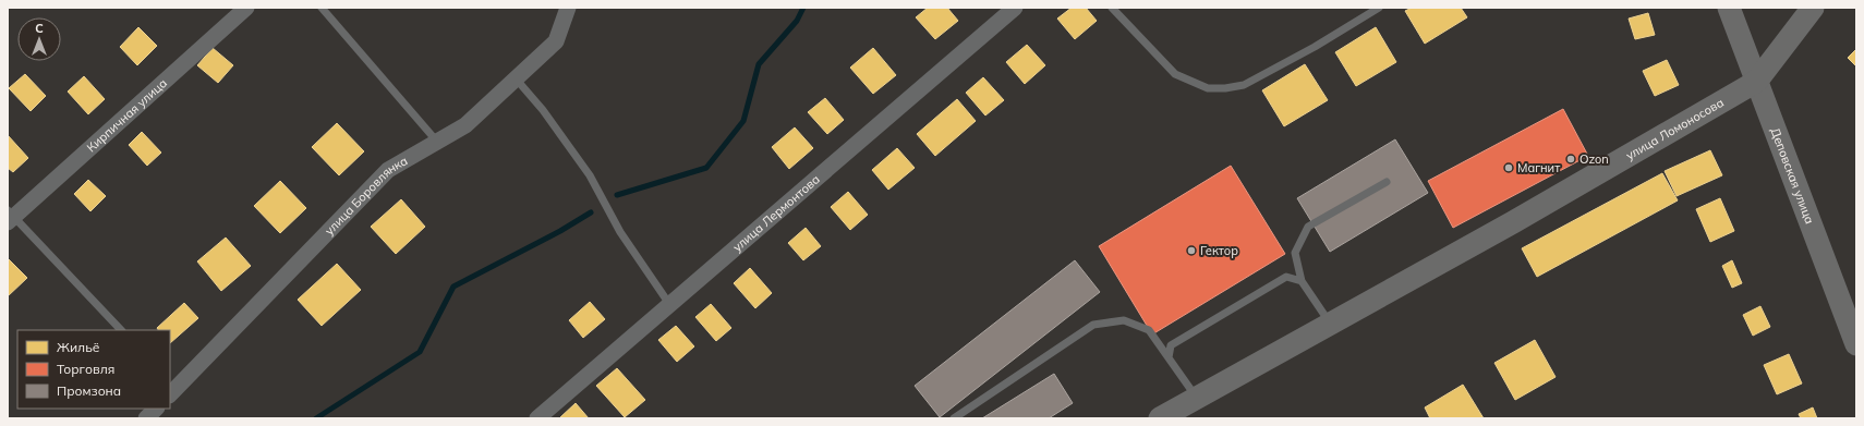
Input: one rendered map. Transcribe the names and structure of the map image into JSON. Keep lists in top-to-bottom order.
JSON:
{
  "streets": {
    "main road": ["улица Ломоносова", "Деповская улица"],
    "street": ["Кирпичная улица", "улица Боровлянка", "улица Лермонтова"]
  },
  "crossings": [
    ["улица Ломоносова", "Деповская улица"]
  ],
  "places": ["Ozon", "Магнит", "Гектор"],
  "legend": ["Жильё", "Торговля", "Промзона"],
  "north": "top"
}
